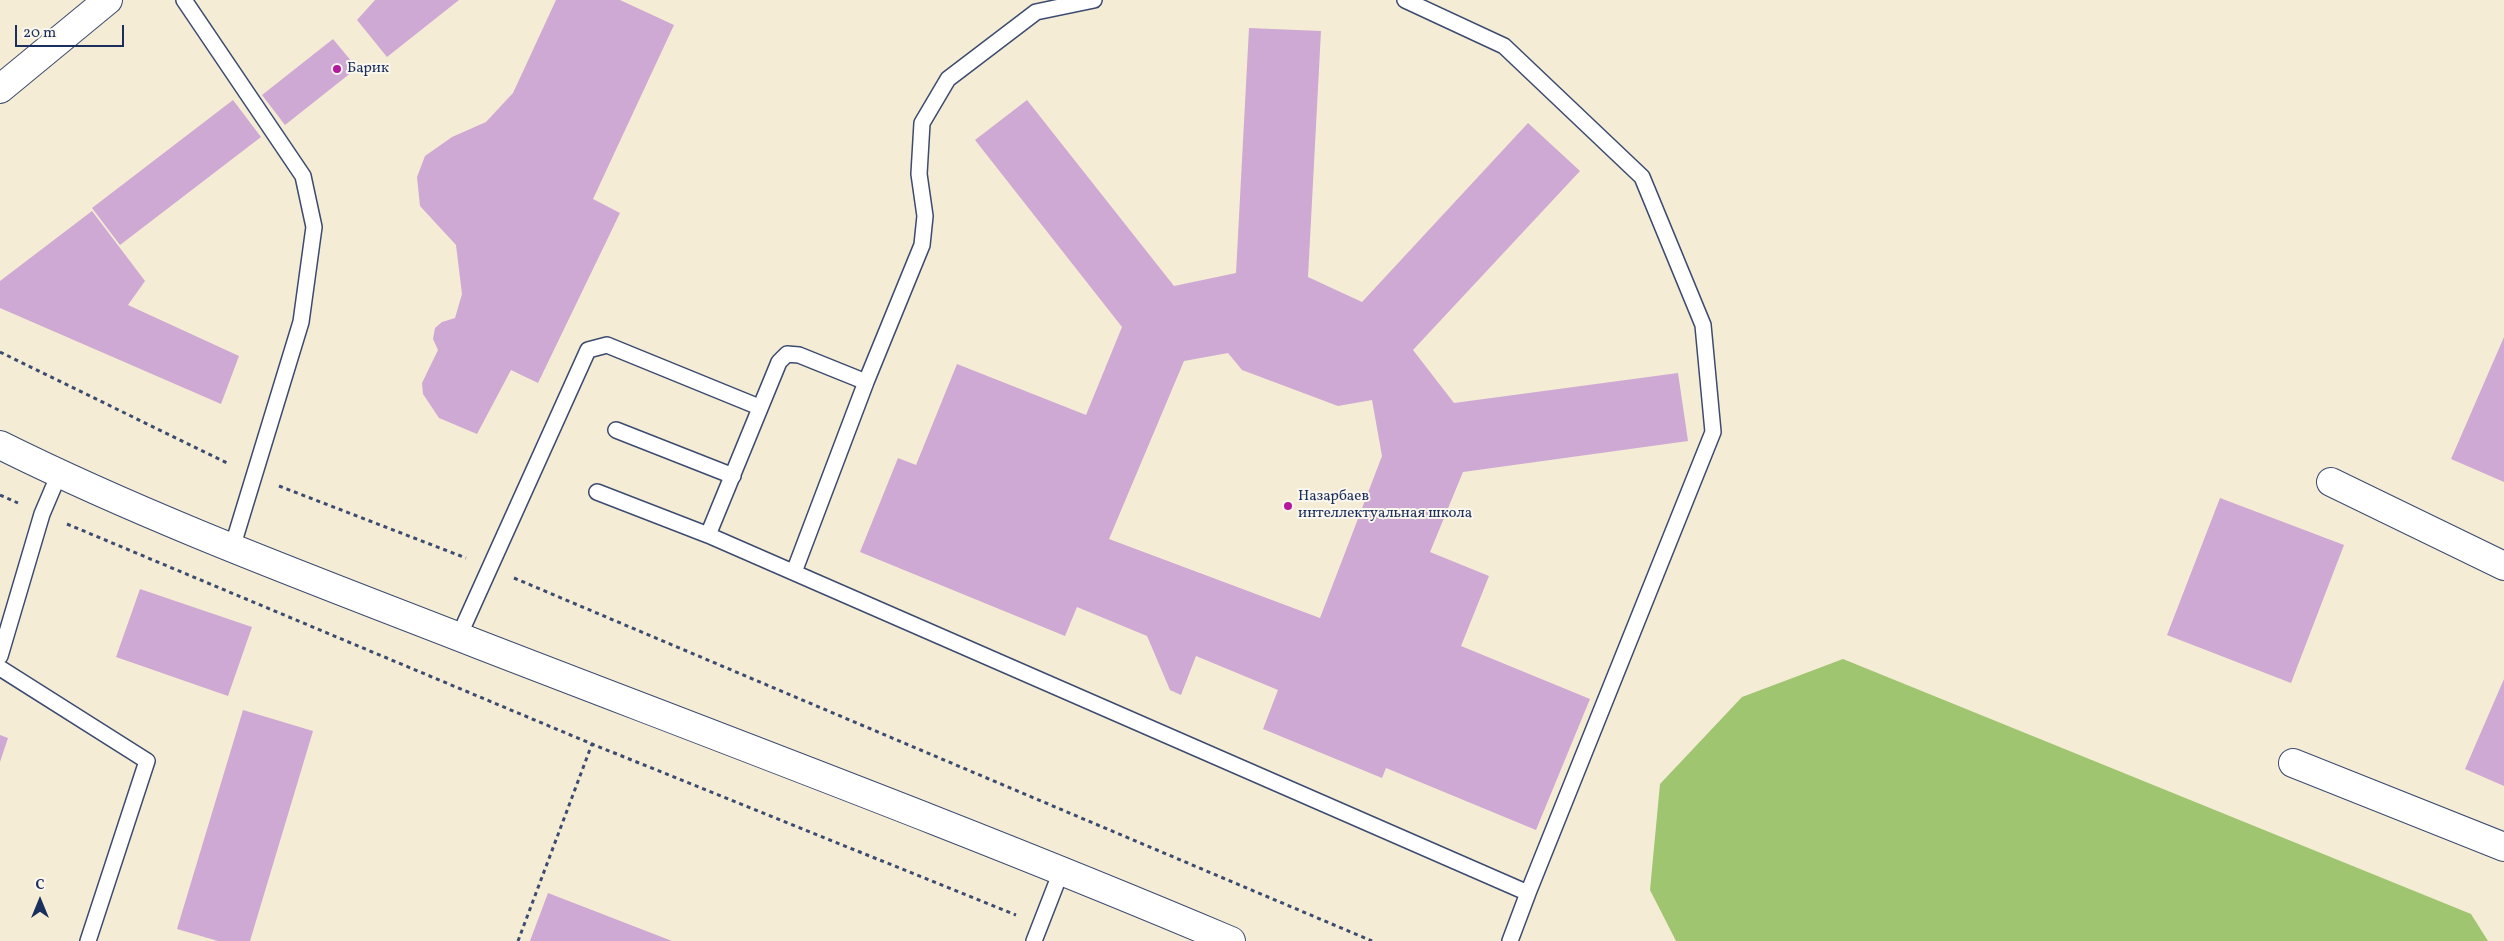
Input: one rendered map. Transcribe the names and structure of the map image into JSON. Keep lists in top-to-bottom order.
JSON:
{
  "places": ["Барик", "Назарбаев интеллектуальная школа"],
  "scale_bar": "20 m",
  "north": "top"
}
